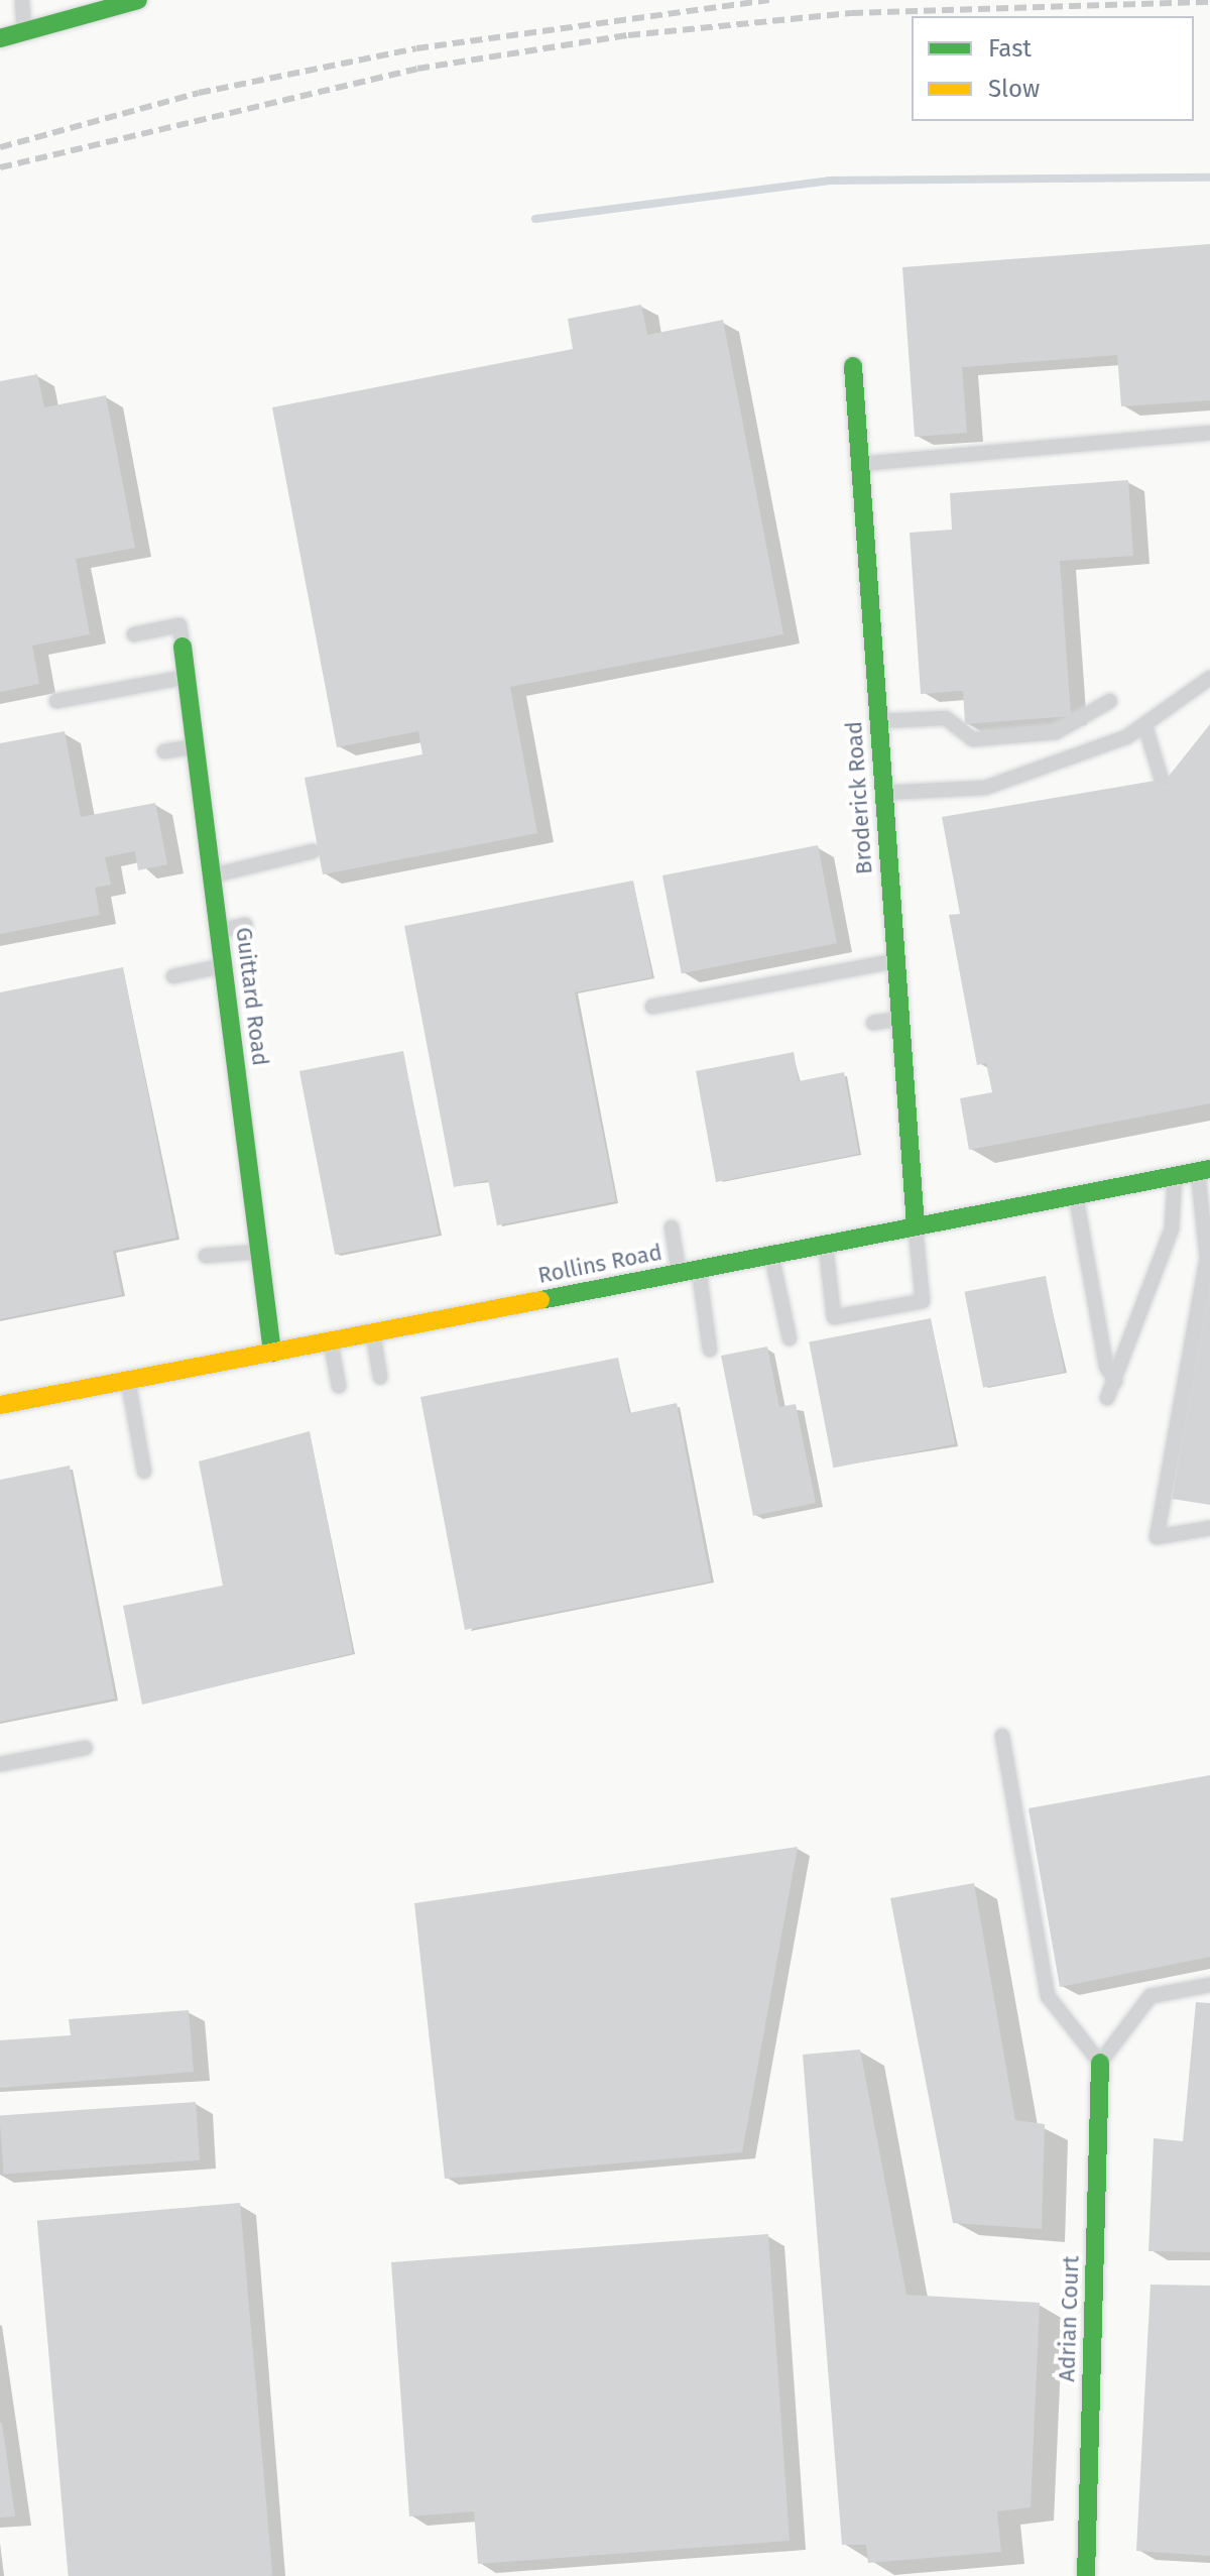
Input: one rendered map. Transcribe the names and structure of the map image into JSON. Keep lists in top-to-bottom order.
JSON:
{
  "streets": {
    "street": [
      "Broderick Road",
      "Guittard Road",
      "Rollins Road",
      "Adrian Court"
    ]
  },
  "crossings": [
    ["Broderick Road", "Rollins Road"],
    ["Guittard Road", "Rollins Road"]
  ],
  "legend": ["Fast", "Slow"]
}
